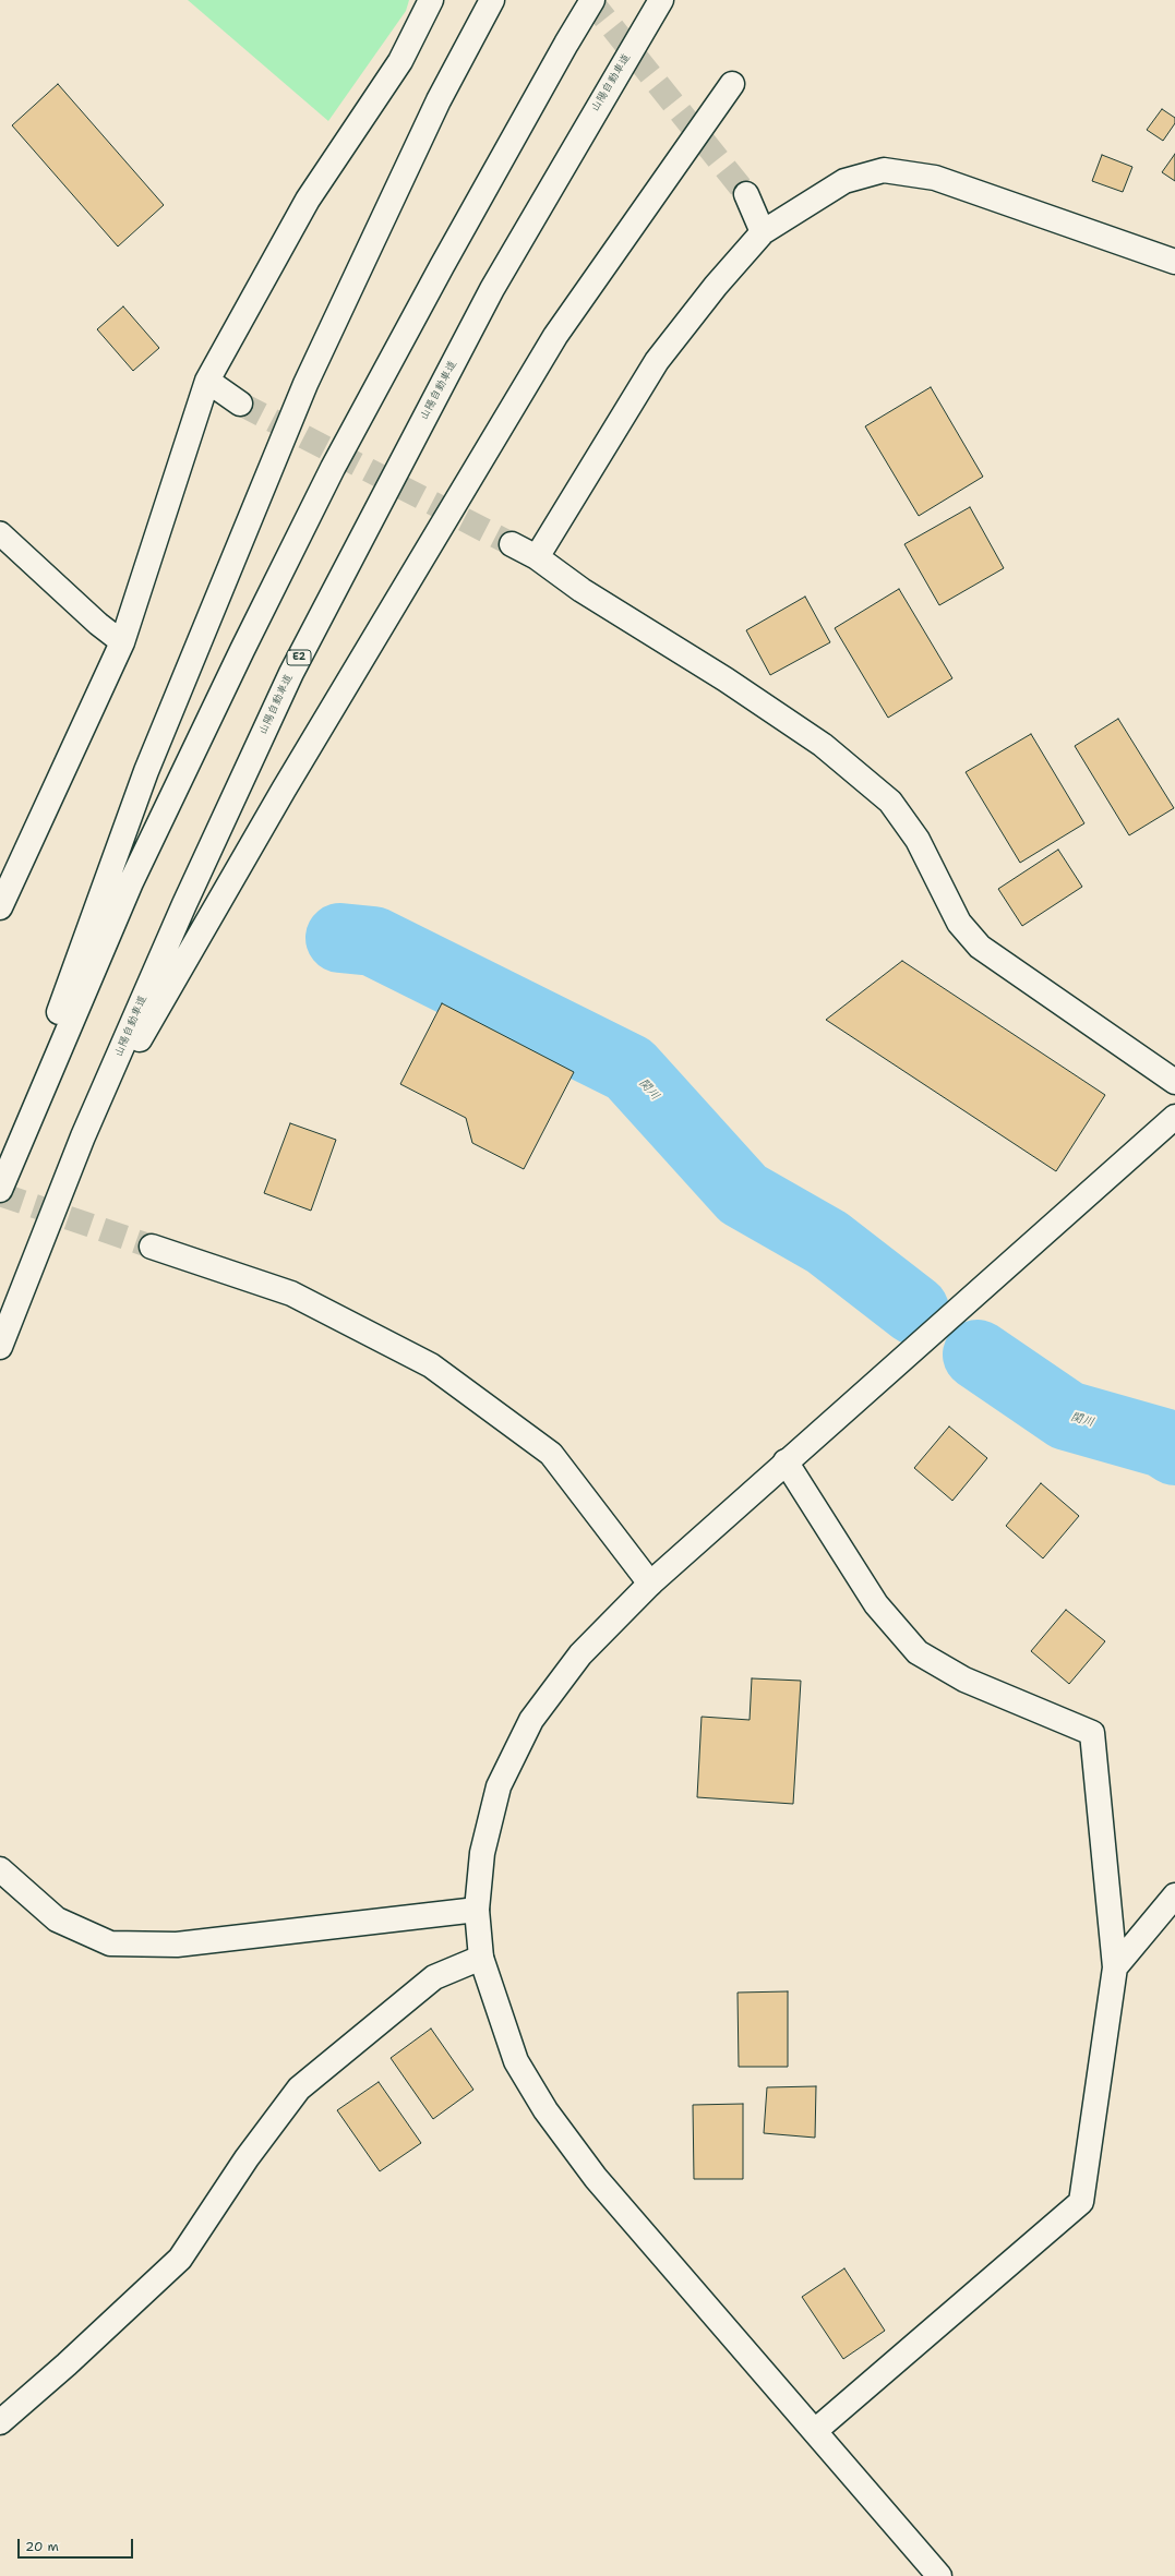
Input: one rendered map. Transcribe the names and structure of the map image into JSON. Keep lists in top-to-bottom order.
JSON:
{
  "streets": {
    "main road": ["山陽自動車道", "E2"]
  },
  "water": ["関川"],
  "scale_bar": "20 m"
}
